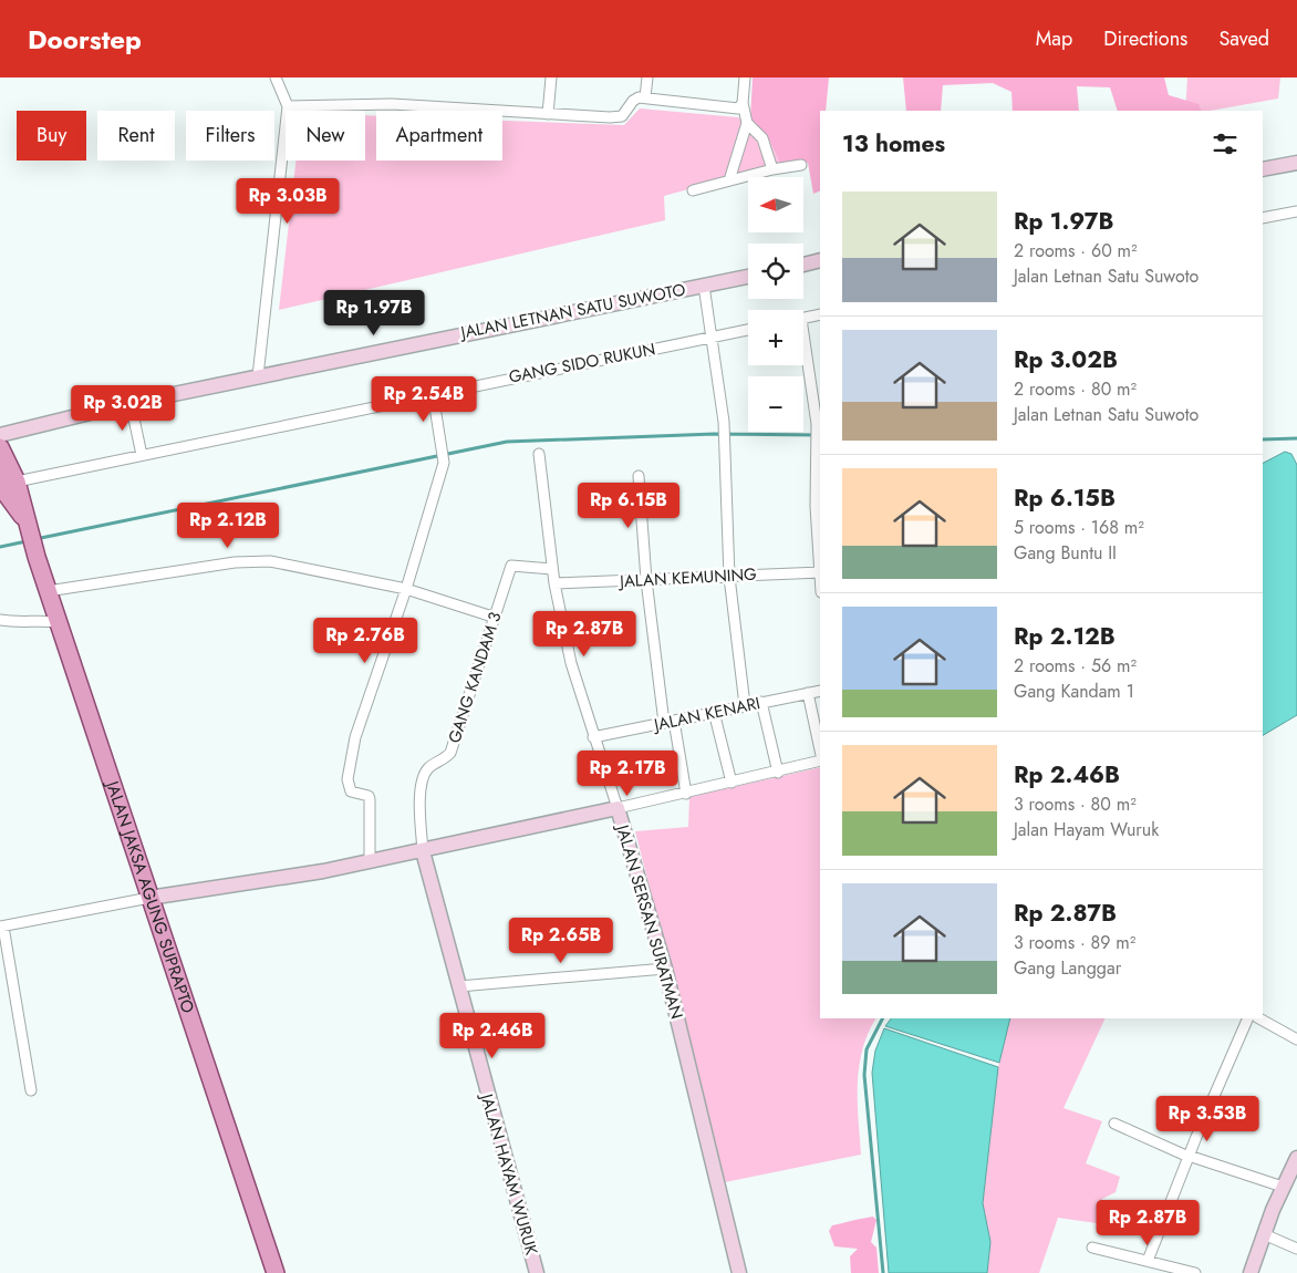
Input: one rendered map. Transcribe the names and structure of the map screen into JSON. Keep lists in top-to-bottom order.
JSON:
{
  "streets": {
    "main road": [
      "JALAN LETNAN SATU SUWOTO",
      "JALAN JAKSA AGUNG SUPRAPTO",
      "JALAN SERSAN SURATMAN",
      "JALAN HAYAM WURUK"
    ],
    "street": [
      "GANG SIDO RUKUN",
      "JALAN KEMUNING",
      "GANG KANDAM 3",
      "JALAN KENARI"
    ]
  },
  "crossings": [
    ["GANG SIDO RUKUN", "JALAN JAKSA AGUNG SUPRAPTO"],
    ["GANG KANDAM 3", "JALAN SERSAN SURATMAN"],
    ["GANG KANDAM 3", "JALAN HAYAM WURUK"],
    ["JALAN JAKSA AGUNG SUPRAPTO", "JALAN SERSAN SURATMAN"],
    ["JALAN SERSAN SURATMAN", "JALAN HAYAM WURUK"]
  ],
  "north": "left",
  "page": {
    "header": "Doorstep",
    "nav": ["Map", "Directions", "Saved"],
    "chip": [
      "Buy",
      "Rent",
      "Filters",
      "New",
      "Apartment"
    ],
    "heading": "13 homes",
    "map_buttons": ["+", "−"],
    "list": [
      {
        "name": "Rp 1.97B",
        "note": "2 rooms · 60 m² · Jalan Letnan Satu Suwoto"
      },
      {
        "name": "Rp 3.02B",
        "note": "2 rooms · 80 m² · Jalan Letnan Satu Suwoto"
      },
      {
        "name": "Rp 6.15B",
        "note": "5 rooms · 168 m² · Gang Buntu II"
      },
      {
        "name": "Rp 2.12B",
        "note": "2 rooms · 56 m² · Gang Kandam 1"
      },
      {
        "name": "Rp 2.46B",
        "note": "3 rooms · 80 m² · Jalan Hayam Wuruk"
      },
      {
        "name": "Rp 2.87B",
        "note": "3 rooms · 89 m² · Gang Langgar"
      }
    ],
    "price": [
      "Rp 3.03B",
      "Rp 1.97B",
      "Rp 2.54B",
      "Rp 3.02B",
      "Rp 6.15B",
      "Rp 2.12B",
      "Rp 2.87B",
      "Rp 2.76B",
      "Rp 2.17B",
      "Rp 2.65B",
      "Rp 2.46B",
      "Rp 3.53B",
      "Rp 2.87B"
    ]
  }
}
